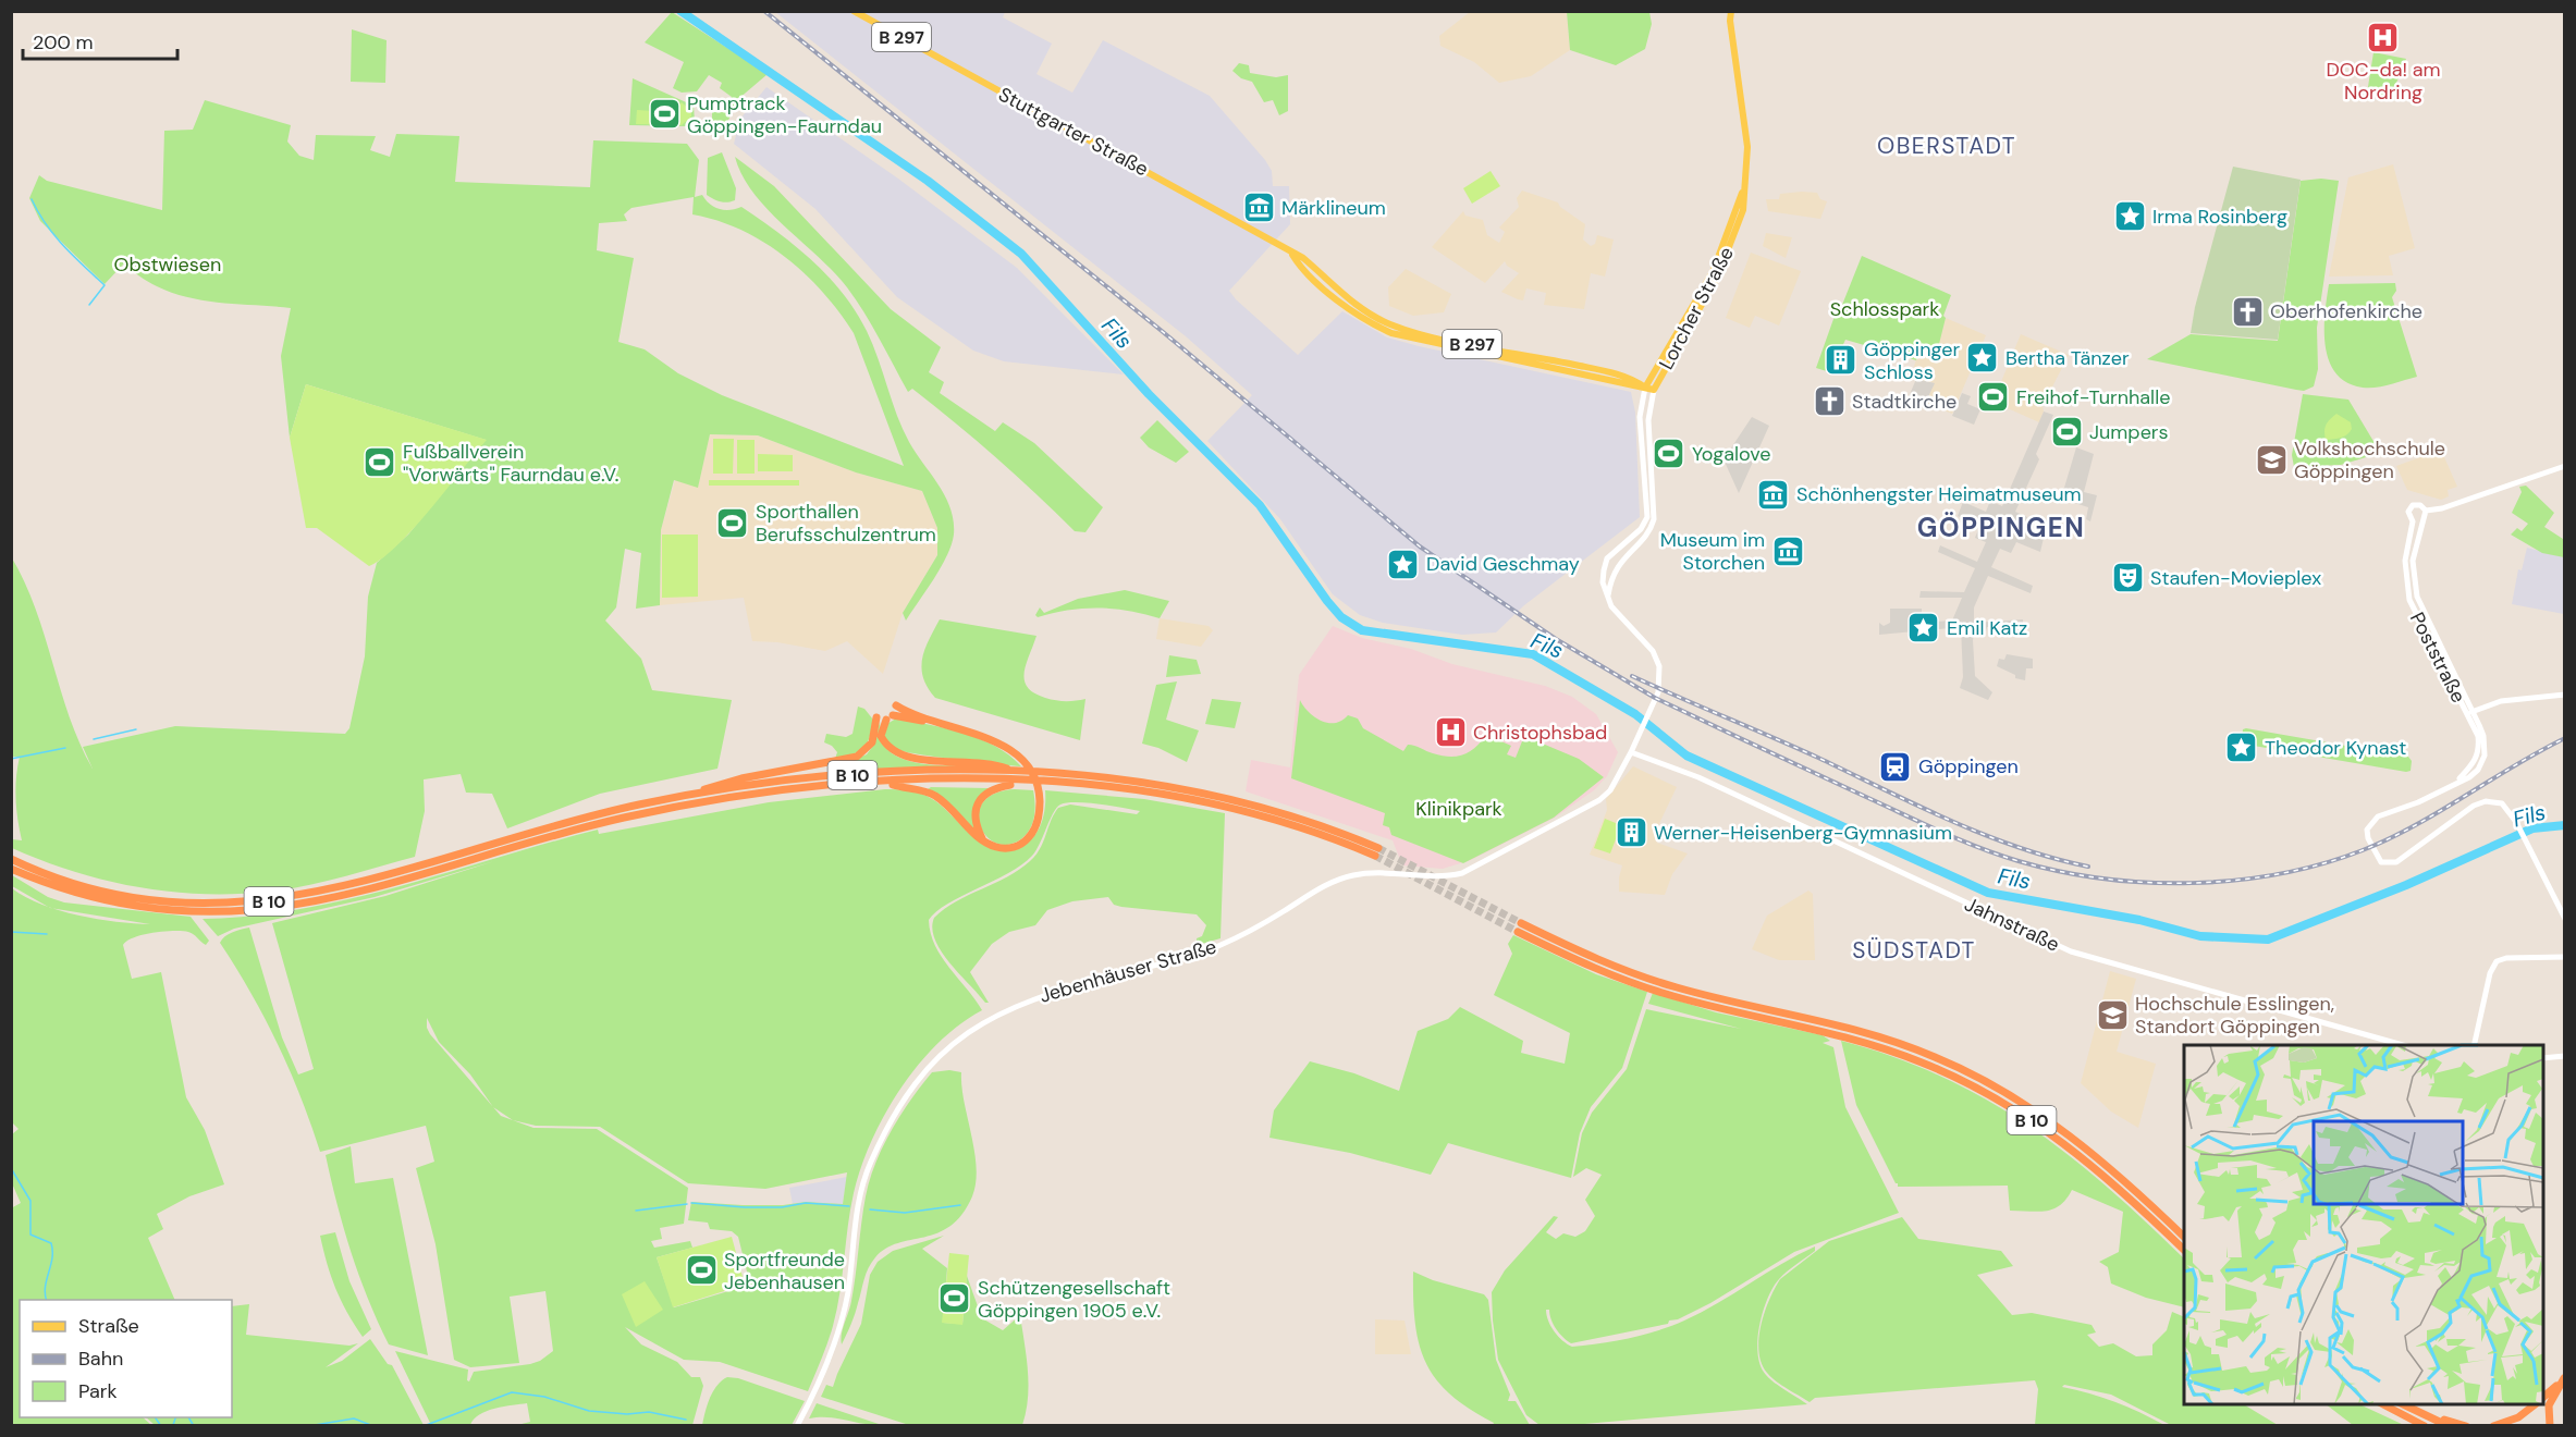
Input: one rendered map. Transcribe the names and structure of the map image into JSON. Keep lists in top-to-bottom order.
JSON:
{
  "streets": {
    "highway": ["B 10"],
    "main road": [
      "B 297",
      "Stuttgarter Straße",
      "Lorcher Straße",
      "Poststraße",
      "Jahnstraße",
      "Jebenhäuser Straße"
    ]
  },
  "crossings": [
    ["Stuttgarter Straße", "Lorcher Straße"],
    ["Jahnstraße", "Jebenhäuser Straße"]
  ],
  "districts": ["OBERSTADT", "GÖPPINGEN", "SÜDSTADT"],
  "water": ["Fils"],
  "parks": ["Obstwiesen", "Schlosspark", "Klinikpark"],
  "places": {
    "hospital": ["DOC-da! am Nordring", "Christophsbad"],
    "sports": [
      "Pumptrack Göppingen-Faurndau",
      "Freihof-Turnhalle",
      "Jumpers",
      "Yogalove",
      "Fußballverein \"Vorwärts\" Faurndau e.V.",
      "Sporthallen Berufsschulzentrum",
      "Sportfreunde Jebenhausen",
      "Schützengesellschaft Göppingen 1905 e.V."
    ],
    "museum": ["Märklineum", "Schönhengster Heimatmuseum", "Museum im Storchen"],
    "place": [
      "Irma Rosinberg",
      "Bertha Tänzer",
      "David Geschmay",
      "Emil Katz",
      "Theodor Kynast"
    ],
    "church": ["Oberhofenkirche", "Stadtkirche"],
    "building": ["Göppinger Schloss", "Werner-Heisenberg-Gymnasium"],
    "school or university": ["Volkshochschule Göppingen", "Hochschule Esslingen, Standort Göppingen"],
    "theatre": ["Staufen-Movieplex"],
    "station": ["Göppingen"]
  },
  "legend": ["Straße", "Bahn", "Park"],
  "scale_bar": "200 m"
}
